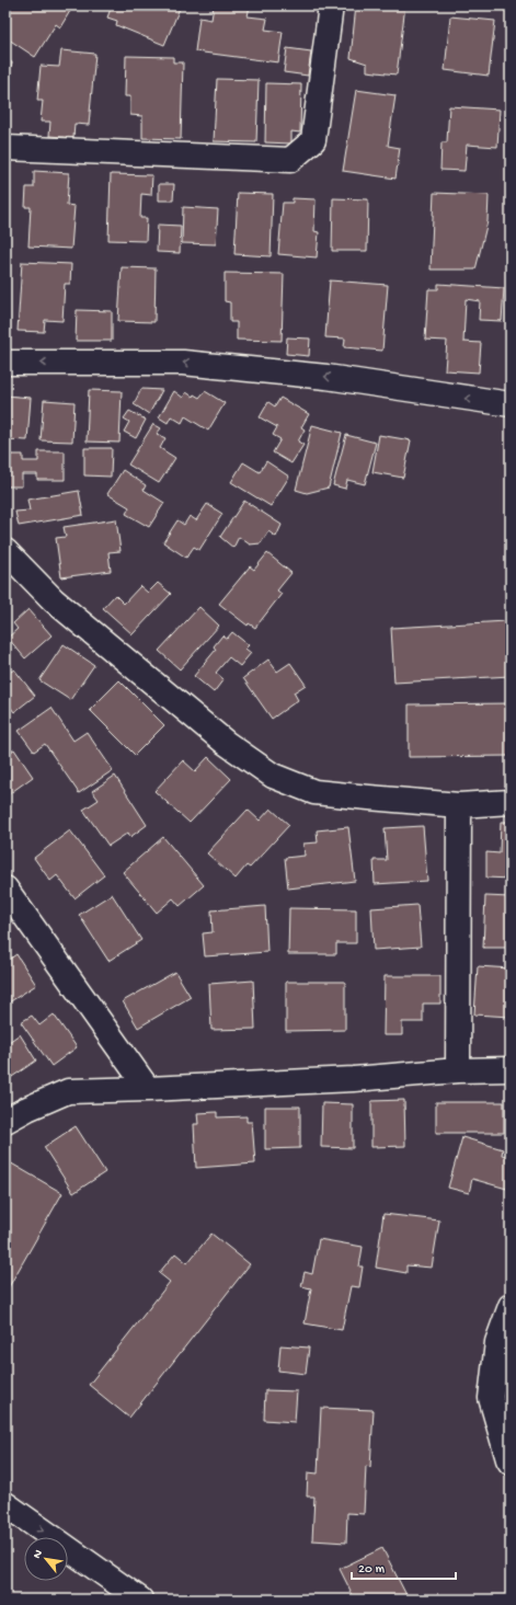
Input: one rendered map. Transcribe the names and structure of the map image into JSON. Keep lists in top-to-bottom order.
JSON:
{
  "scale_bar": "20 m",
  "north": "top left"
}
